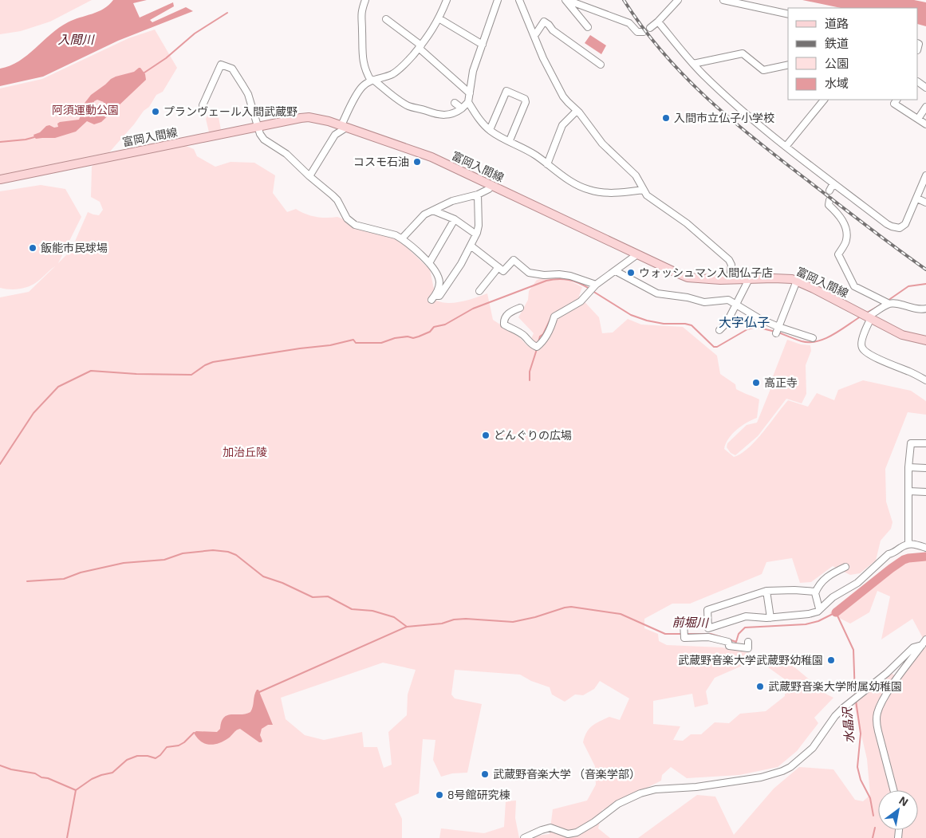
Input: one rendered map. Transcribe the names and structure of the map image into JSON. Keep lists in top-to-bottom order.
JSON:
{
  "streets": {
    "main road": ["富岡入間線"]
  },
  "districts": ["大字仏子"],
  "water": ["入間川", "前堀川", "水晶沢"],
  "parks": ["阿須運動公園", "加治丘陵"],
  "places": [
    "プランヴェール入間武蔵野",
    "入間市立仏子小学校",
    "コスモ石油",
    "飯能市民球場",
    "ウォッシュマン入間仏子店",
    "高正寺",
    "どんぐりの広場",
    "武蔵野音楽大学武蔵野幼稚園",
    "武蔵野音楽大学附属幼稚園",
    "武蔵野音楽大学 （音楽学部）",
    "8号館研究棟"
  ],
  "legend": [
    "道路",
    "鉄道",
    "公園",
    "水域"
  ],
  "north": "top right"
}
